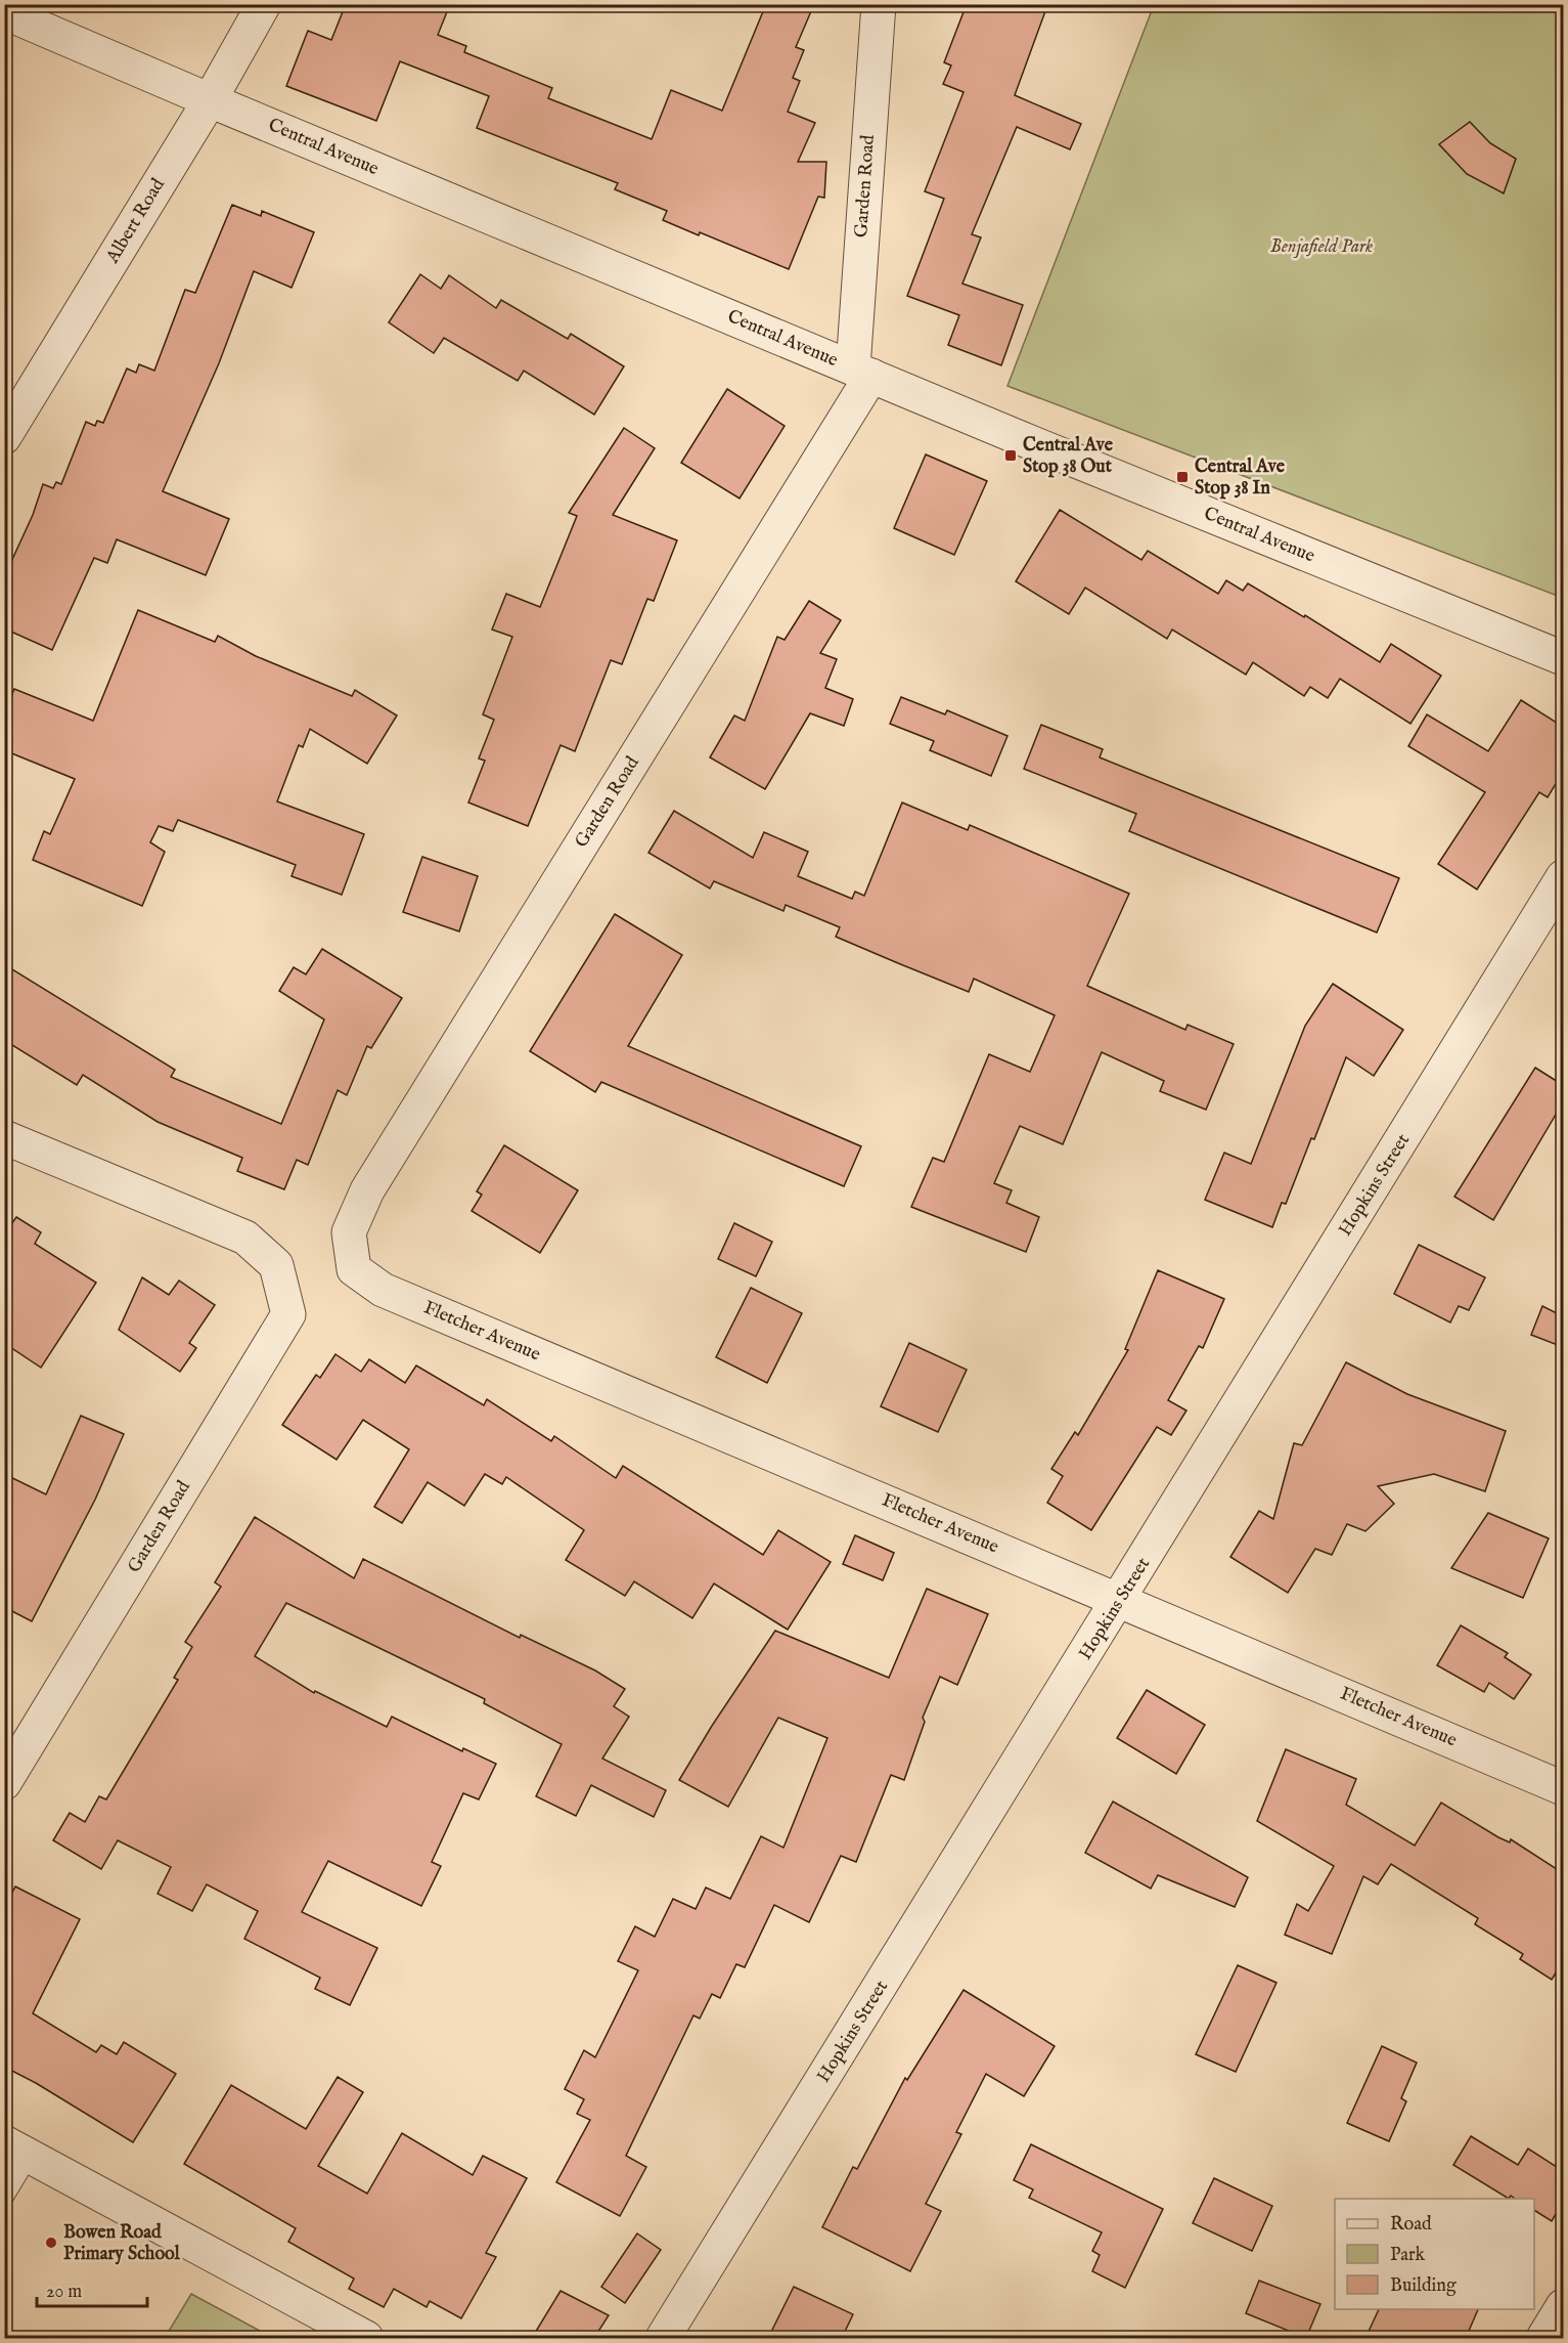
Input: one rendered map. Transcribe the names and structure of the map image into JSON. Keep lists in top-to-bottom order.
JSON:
{
  "streets": {
    "street": [
      "Central Avenue",
      "Garden Road",
      "Albert Road",
      "Hopkins Street",
      "Fletcher Avenue"
    ]
  },
  "crossings": [
    ["Central Avenue", "Garden Road"],
    ["Central Avenue", "Albert Road"],
    ["Garden Road", "Fletcher Avenue"],
    ["Hopkins Street", "Fletcher Avenue"]
  ],
  "parks": ["Benjafield Park"],
  "places": {
    "transit": ["Central Ave Stop 38 Out", "Central Ave Stop 38 In"],
    "other": ["Bowen Road Primary School"]
  },
  "legend": ["Road", "Park", "Building"],
  "scale_bar": "20 m"
}
